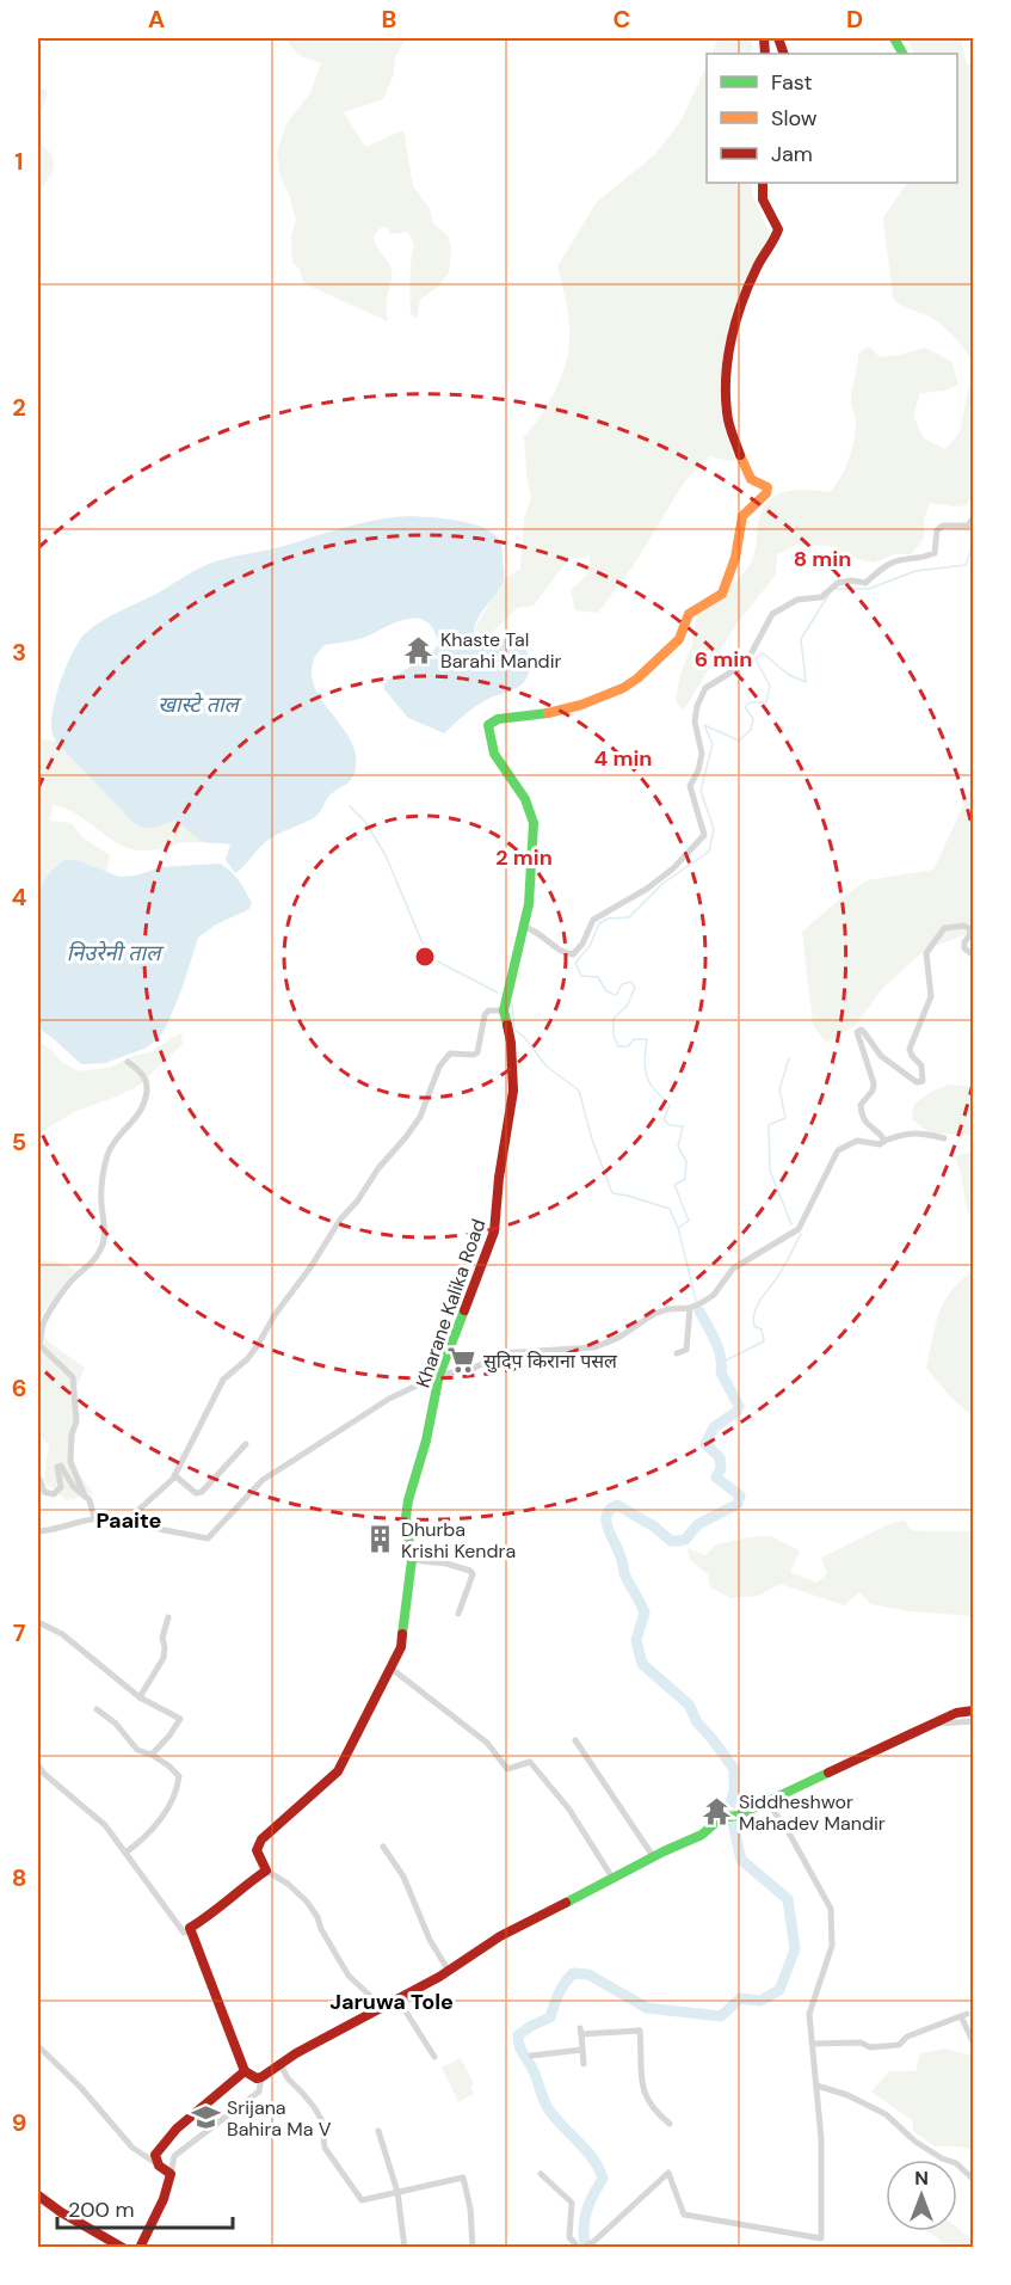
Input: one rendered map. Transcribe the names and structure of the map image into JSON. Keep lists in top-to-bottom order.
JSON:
{
  "streets": {
    "street": ["Kharane Kalika Road"]
  },
  "districts": ["Paaite", "Jaruwa Tole"],
  "water": ["खास्टे ताल", "निउरेनी ताल"],
  "places": {
    "temple": ["Khaste Tal Barahi Mandir", "Siddheshwor Mahadev Mandir"],
    "supermarket": ["सुदिप किराना पसल"],
    "building": ["Dhurba Krishi Kendra"],
    "school or university": ["Srijana Bahira Ma V"]
  },
  "legend": ["Fast", "Slow", "Jam"],
  "scale_bar": "200 m",
  "north": "top",
  "grid": {
    "columns": [
      "A",
      "B",
      "C",
      "D"
    ],
    "rows": [
      "1",
      "2",
      "3",
      "4",
      "5",
      "6",
      "7",
      "8",
      "9"
    ]
  },
  "rings": [
    "8 min",
    "6 min",
    "4 min",
    "2 min"
  ]
}
